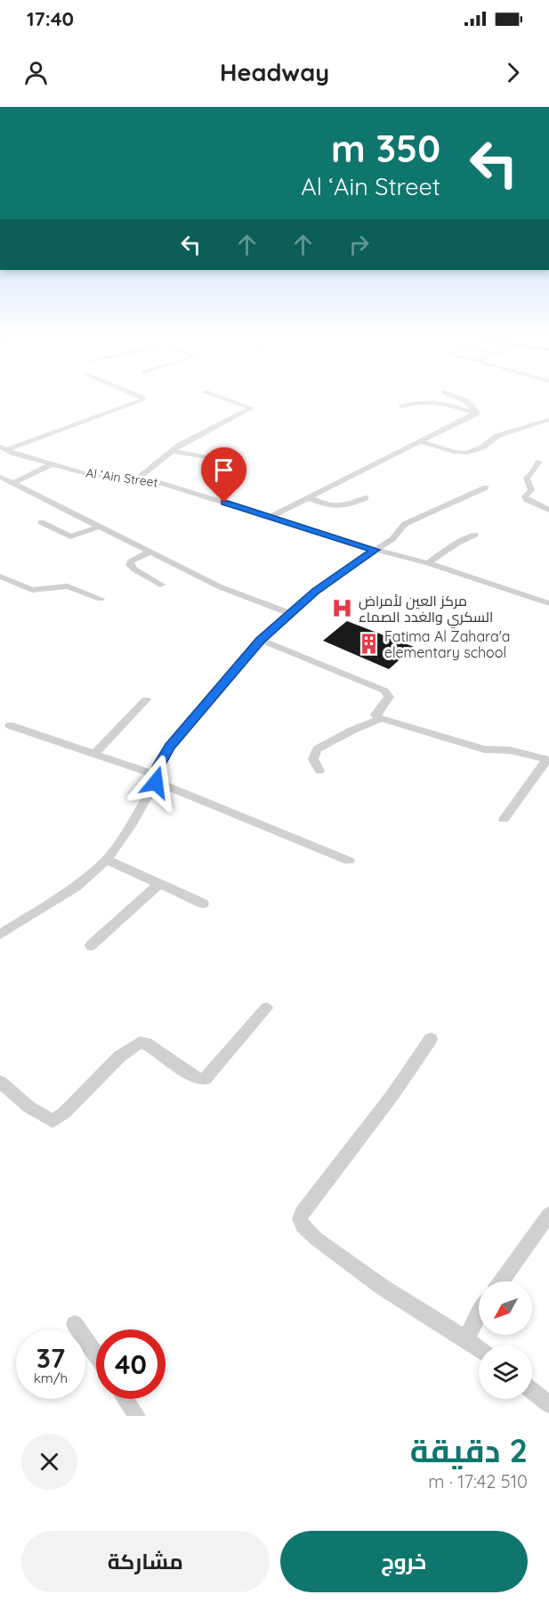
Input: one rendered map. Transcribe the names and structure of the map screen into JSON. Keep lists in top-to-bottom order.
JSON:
{
  "streets": {
    "street": ["Al ‘Ain Street"]
  },
  "places": {
    "hospital": ["مركز العين لأمراض السكري والغدد الصماء"],
    "building": ["Fatima Al Zahara'a elementary school"]
  },
  "north": "bottom left",
  "page": {
    "status": "17:40",
    "header": "Headway",
    "turn": ["350 m", "Al ‘Ain Street"],
    "speed": "37 km/h",
    "limit": "40",
    "heading": ["2 دقيقة", "510 m · 17:42"],
    "buttons": ["خروج", "مشاركة"]
  }
}
